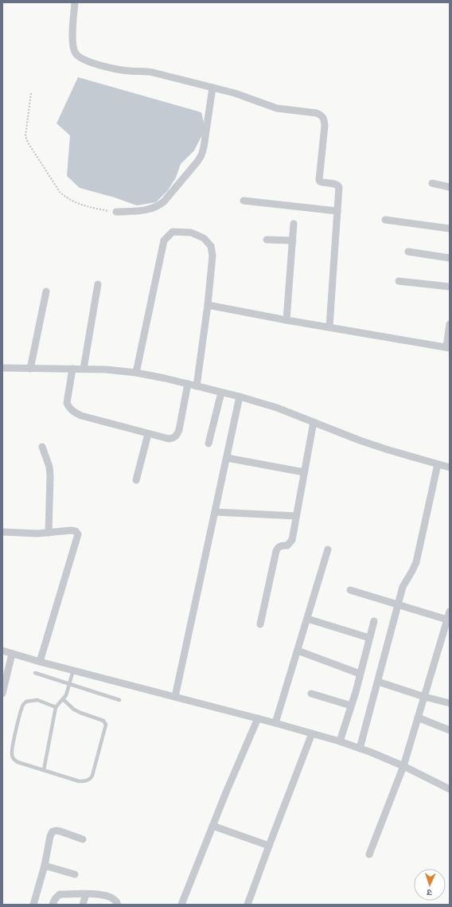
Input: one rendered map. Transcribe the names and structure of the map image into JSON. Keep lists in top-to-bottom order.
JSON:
{
  "north": "bottom"
}
